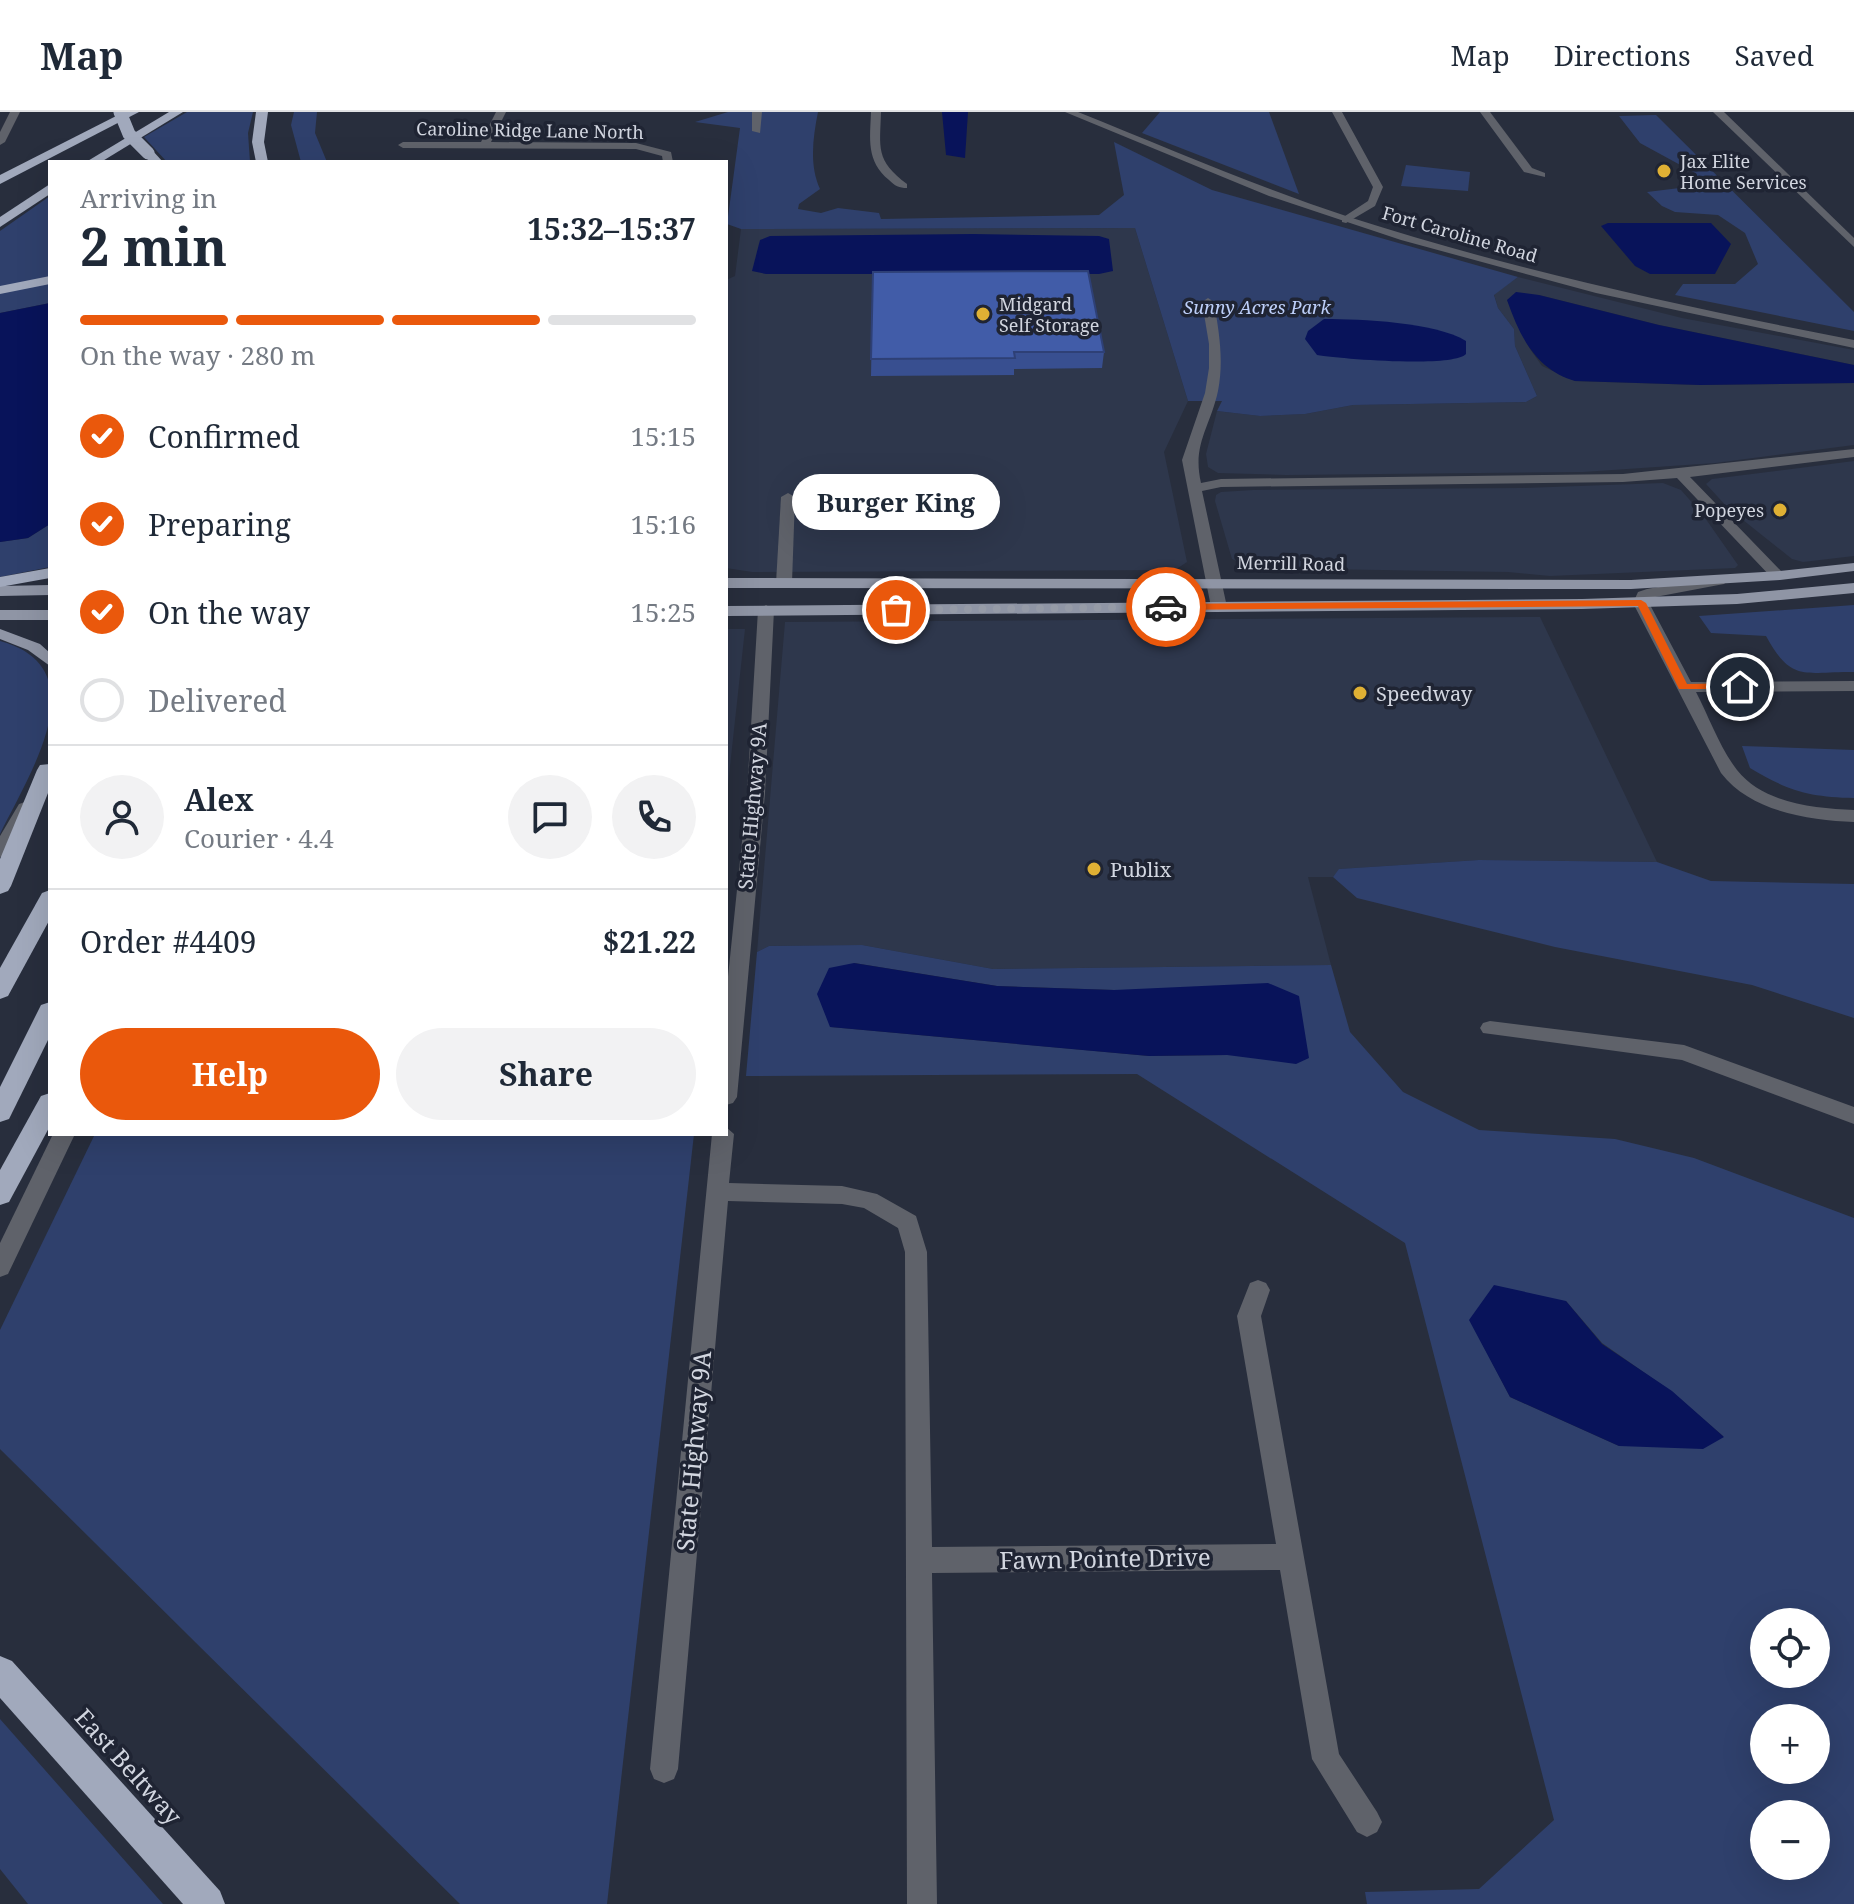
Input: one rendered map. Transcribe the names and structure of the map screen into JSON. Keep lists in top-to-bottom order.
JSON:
{
  "streets": {
    "highway": ["East Beltway"],
    "main road": ["Merrill Road"],
    "street": [
      "Caroline Ridge Lane North",
      "Fort Caroline Road",
      "State Highway 9A",
      "Fawn Pointe Drive"
    ]
  },
  "parks": ["Sunny Acres Park"],
  "places": [
    "Jax Elite Home Services",
    "Midgard Self Storage",
    "Popeyes",
    "Burger King",
    "Speedway",
    "Publix"
  ],
  "page": {
    "header": "Map",
    "nav": ["Map", "Directions", "Saved"],
    "heading": ["2 min", "Arriving in", "15:32–15:37"],
    "panel": [
      "Alex",
      "Courier · 4.4",
      "Order #4409",
      "$21.22"
    ],
    "bar": "On the way · 280 m",
    "list": [
      ["Confirmed", "15:15"],
      ["Preparing", "15:16"],
      ["On the way", "15:25"],
      "Delivered"
    ],
    "bubble": "Burger King",
    "buttons": ["Help", "Share"],
    "map_buttons": ["+", "−"]
  }
}
